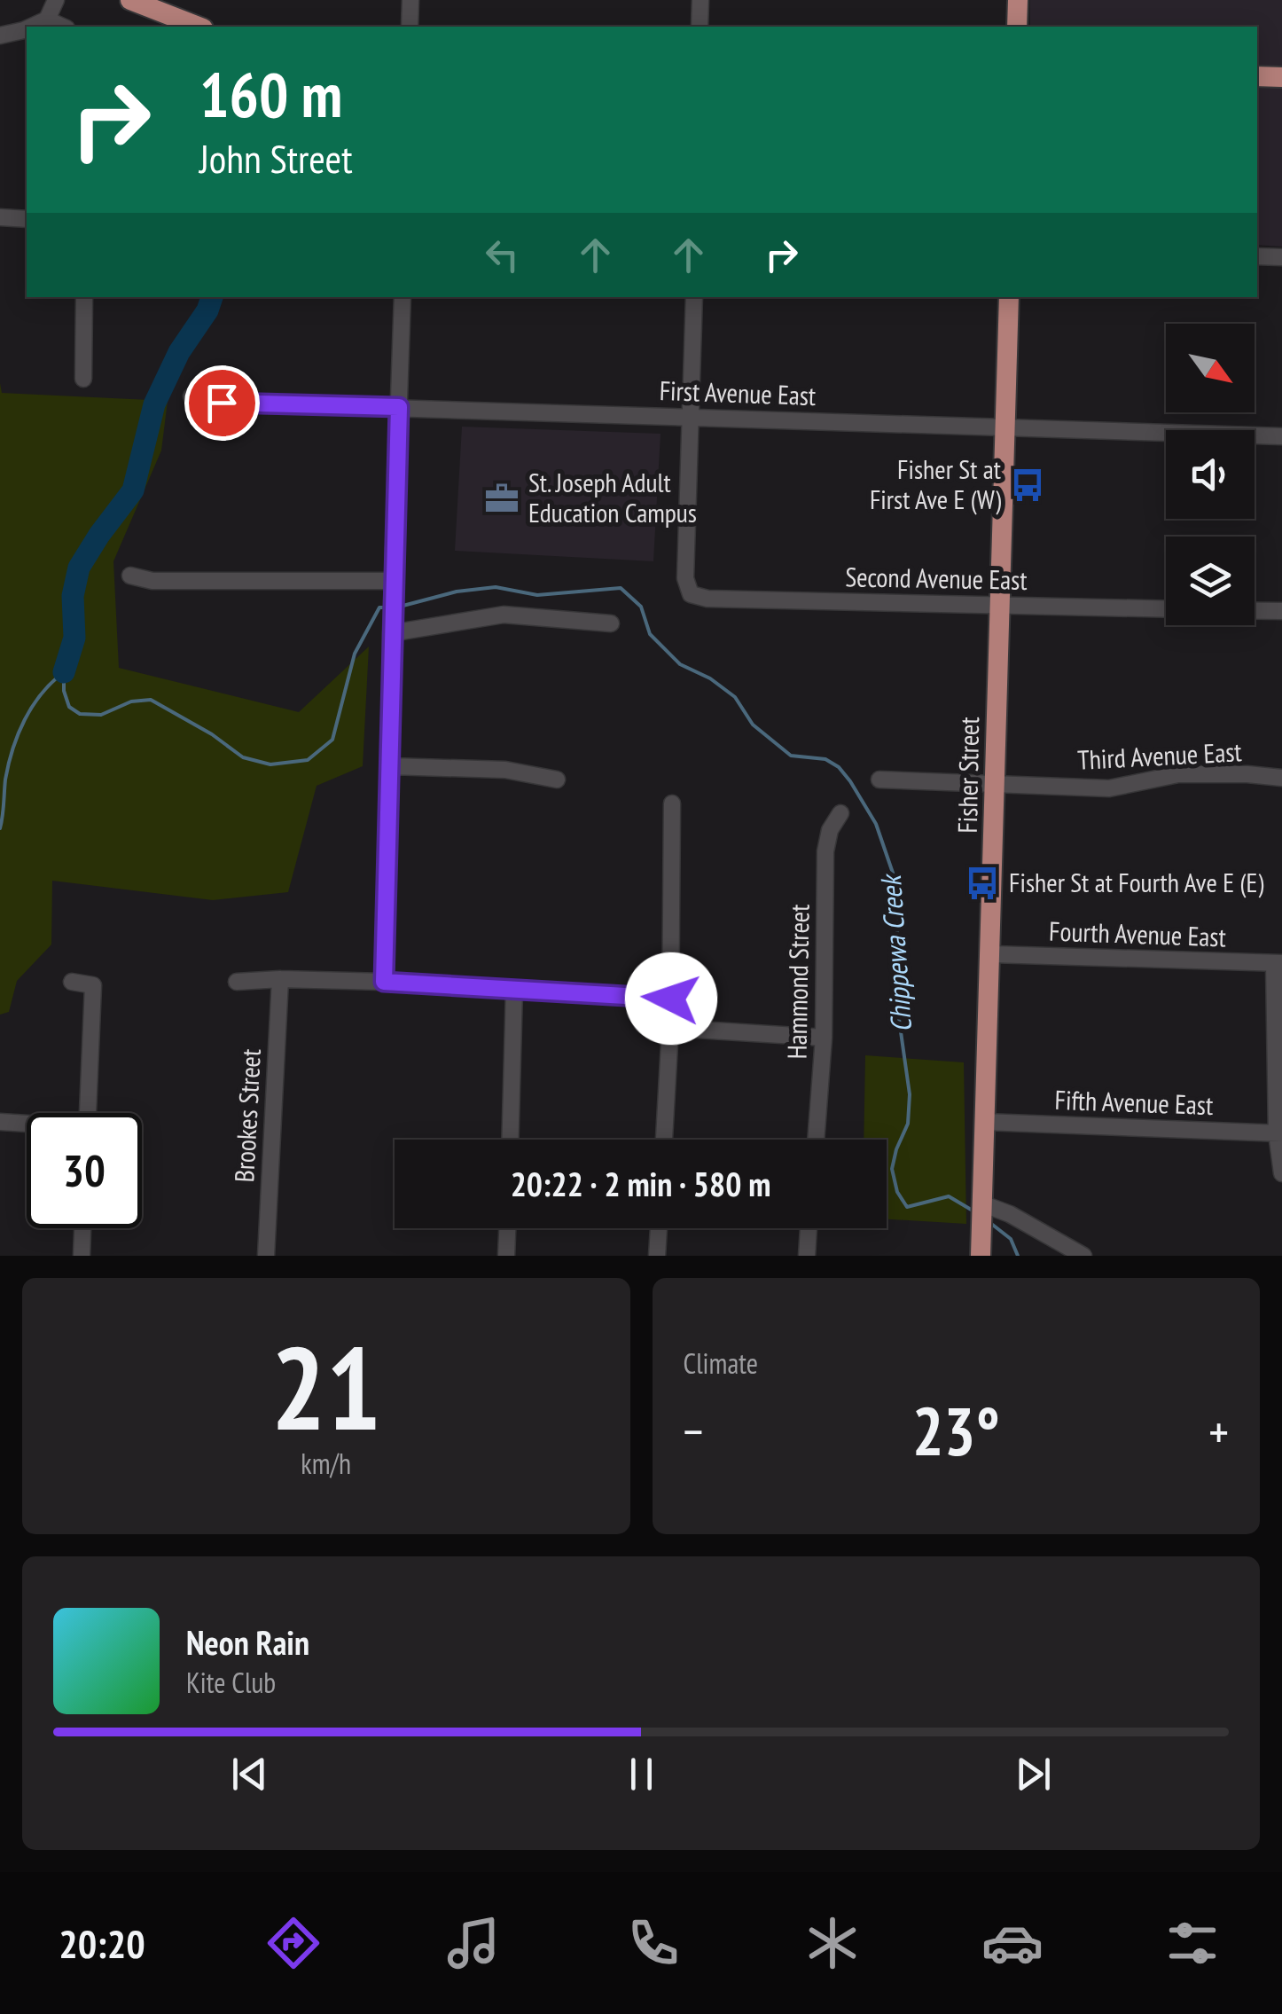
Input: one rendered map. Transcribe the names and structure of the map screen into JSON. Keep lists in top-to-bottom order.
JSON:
{
  "streets": {
    "main road": ["Fisher Street"],
    "street": [
      "First Avenue East",
      "Second Avenue East",
      "Third Avenue East",
      "Fourth Avenue East",
      "Hammond Street",
      "Fifth Avenue East",
      "Brookes Street"
    ]
  },
  "crossings": [
    ["First Avenue East", "Second Avenue East"],
    ["First Avenue East", "Fisher Street"],
    ["Second Avenue East", "Fisher Street"],
    ["Third Avenue East", "Fisher Street"],
    ["Fisher Street", "Fourth Avenue East"],
    ["Fisher Street", "Fifth Avenue East"]
  ],
  "water": ["Chippewa Creek"],
  "places": {
    "bus stop": ["Fisher St at First Ave E (W)", "Fisher St at Fourth Ave E (E)"],
    "office": ["St. Joseph Adult Education Campus"]
  },
  "north": "bottom right",
  "page": {
    "turn": ["160 m", "John Street"],
    "limit": "30",
    "trip": "20:22 · 2 min · 580 m",
    "tile": [
      ["21", "km/h"],
      "Climate"
    ],
    "heat": ["−", "23°", "+"],
    "song": ["Neon Rain", "Kite Club"],
    "tabs": "20:20"
  }
}
